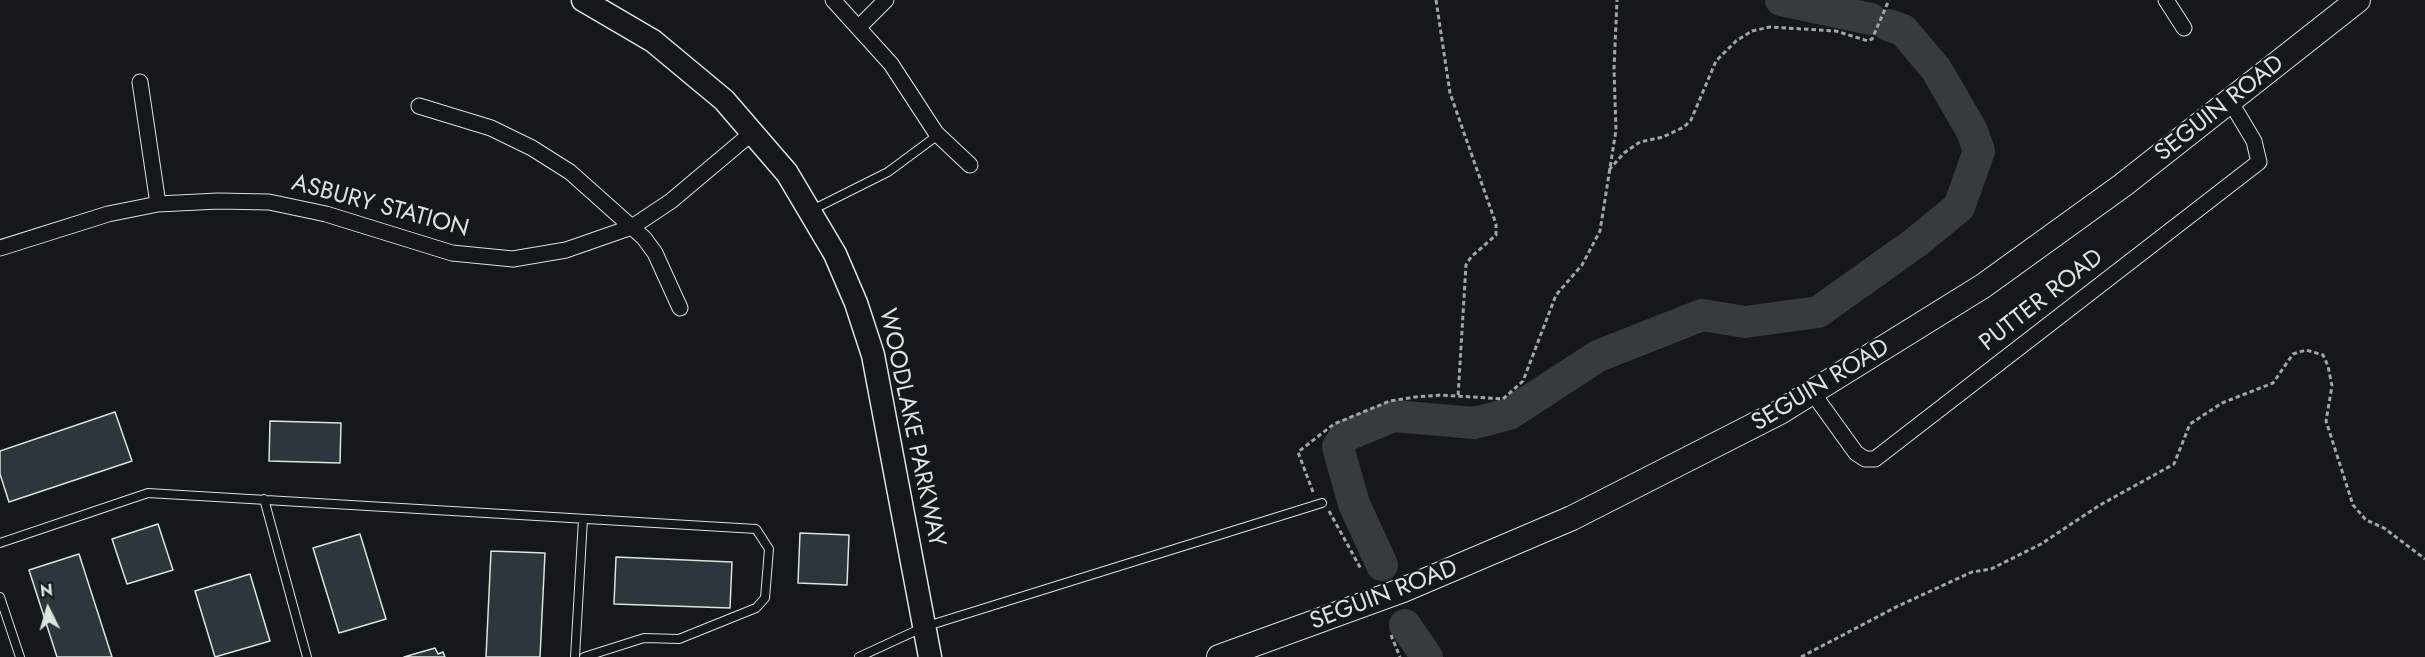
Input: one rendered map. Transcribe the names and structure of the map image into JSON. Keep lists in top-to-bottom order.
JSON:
{
  "streets": {
    "main road": ["SEGUIN ROAD"],
    "street": ["ASBURY STATION", "PUTTER ROAD", "WOODLAKE PARKWAY"]
  },
  "crossings": [
    ["SEGUIN ROAD", "PUTTER ROAD"],
    ["ASBURY STATION", "WOODLAKE PARKWAY"]
  ],
  "north": "top"
}
